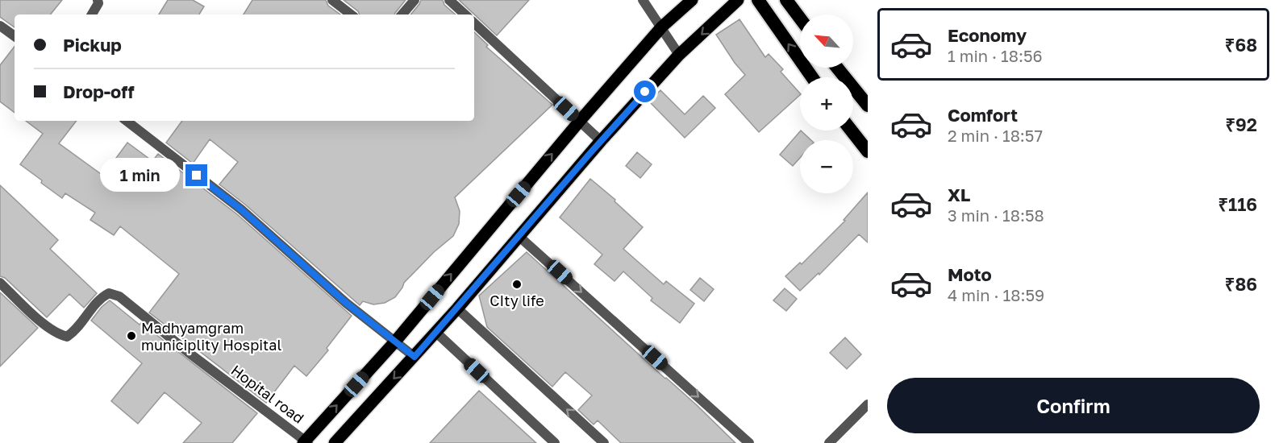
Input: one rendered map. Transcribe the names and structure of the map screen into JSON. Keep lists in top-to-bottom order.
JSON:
{
  "streets": {
    "street": ["Hopital road"]
  },
  "places": ["CIty life", "Madhyamgram municiplity Hospital"],
  "north": "top left",
  "page": {
    "list": [
      {
        "name": "Economy",
        "note": "1 min · 18:56",
        "value": "₹68"
      },
      {
        "name": "Comfort",
        "note": "2 min · 18:57",
        "value": "₹92"
      },
      {
        "name": "XL",
        "note": "3 min · 18:58",
        "value": "₹116"
      },
      {
        "name": "Moto",
        "note": "4 min · 18:59",
        "value": "₹86"
      }
    ],
    "map_buttons": ["+", "−"],
    "banner": ["Pickup", "Drop-off"],
    "bubble": "1 min",
    "buttons": "Confirm"
  }
}
